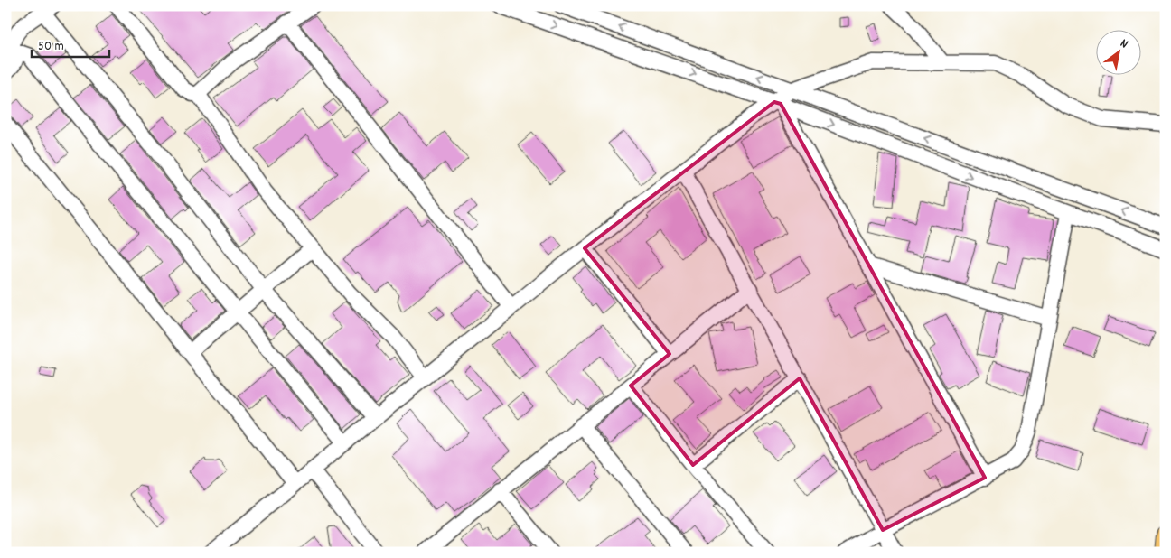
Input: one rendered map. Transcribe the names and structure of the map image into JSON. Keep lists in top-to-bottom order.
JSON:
{
  "scale_bar": "50 m",
  "north": "top right"
}
